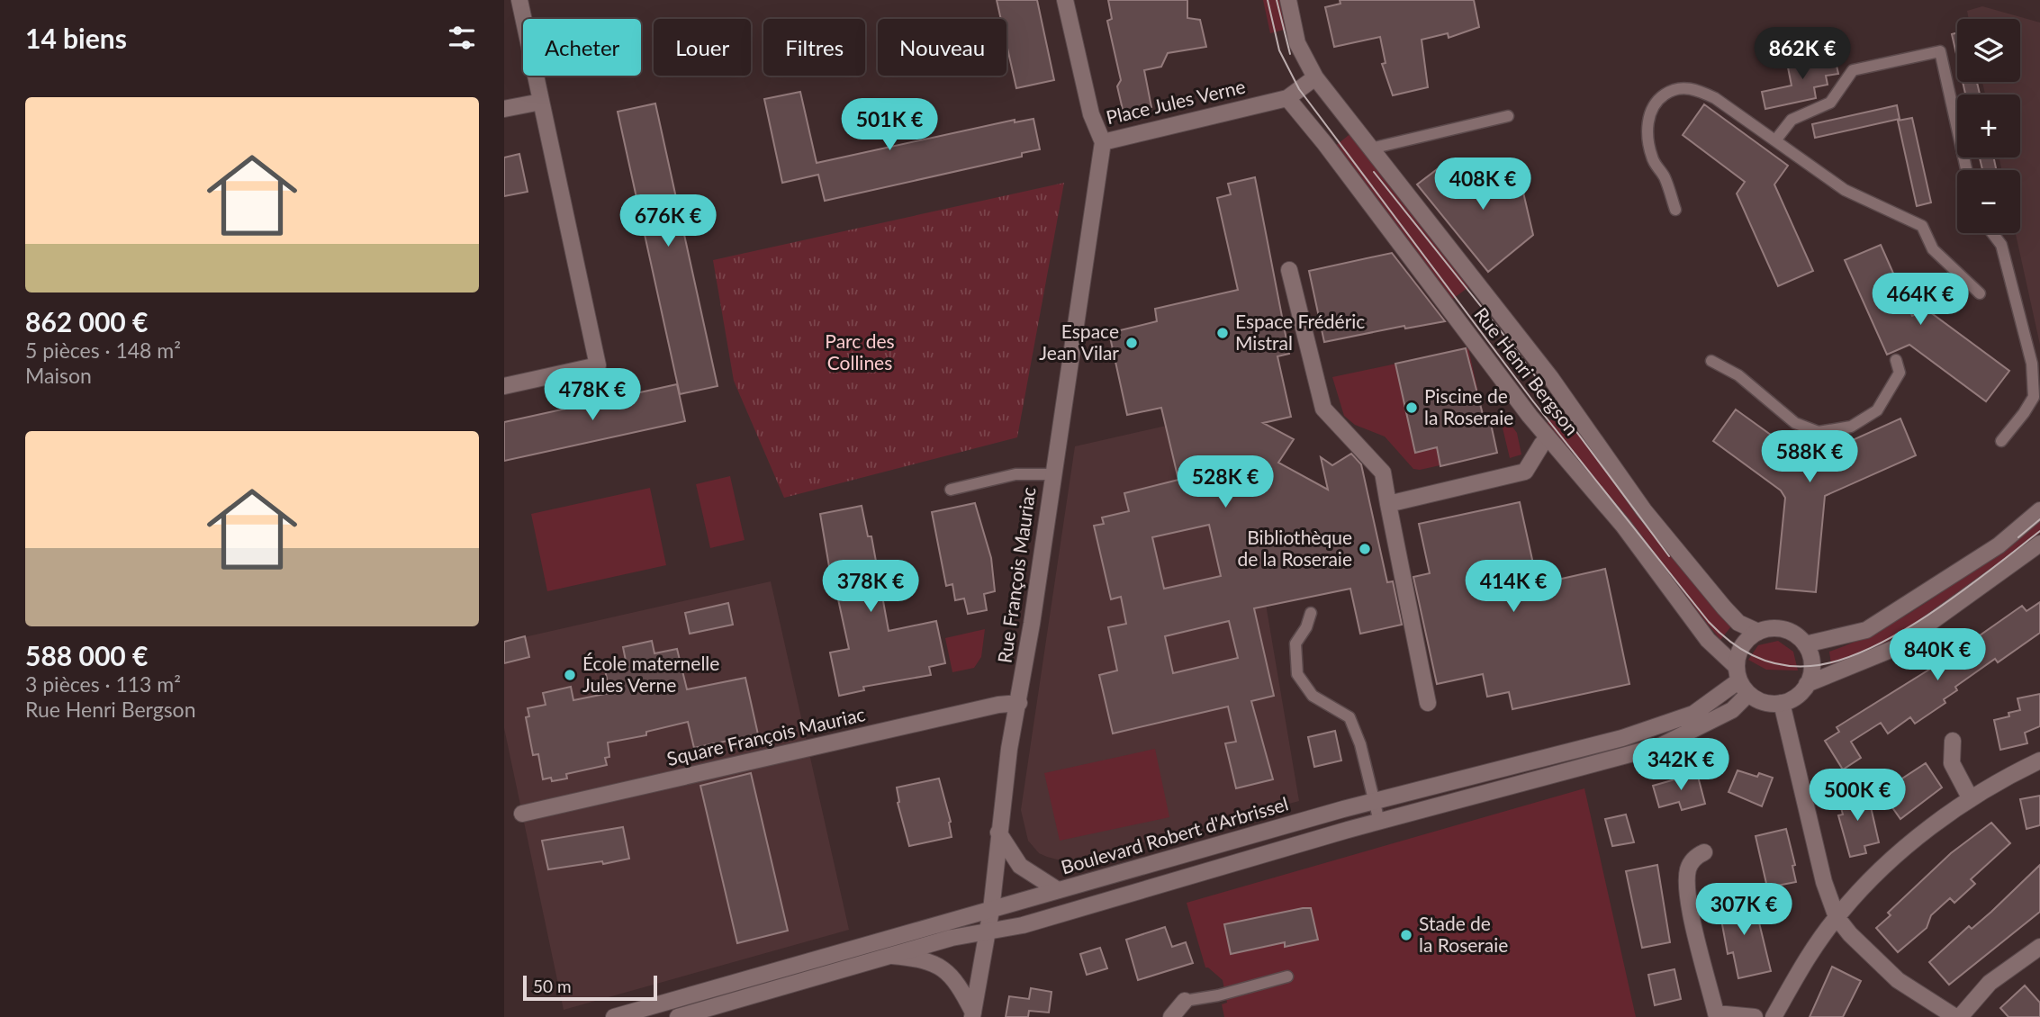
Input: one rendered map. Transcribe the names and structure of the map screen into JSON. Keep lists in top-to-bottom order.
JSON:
{
  "streets": {
    "street": [
      "Place Jules Verne",
      "Rue Henri Bergson",
      "Rue François Mauriac",
      "Square François Mauriac",
      "Boulevard Robert d'Arbrissel"
    ]
  },
  "crossings": [
    ["Place Jules Verne", "Rue Henri Bergson"],
    ["Place Jules Verne", "Rue François Mauriac"],
    ["Rue Henri Bergson", "Boulevard Robert d'Arbrissel"],
    ["Rue François Mauriac", "Square François Mauriac"],
    ["Rue François Mauriac", "Boulevard Robert d'Arbrissel"]
  ],
  "parks": ["Parc des Collines"],
  "places": [
    "Espace Frédéric Mistral",
    "Espace Jean Vilar",
    "Piscine de la Roseraie",
    "Bibliothèque de la Roseraie",
    "École maternelle Jules Verne",
    "Stade de la Roseraie"
  ],
  "scale_bar": "50 m",
  "page": {
    "heading": "14 biens",
    "map_buttons": ["+", "−"],
    "chip": [
      "Acheter",
      "Louer",
      "Filtres",
      "Nouveau"
    ],
    "price": [
      "862K €",
      "501K €",
      "408K €",
      "676K €",
      "464K €",
      "478K €",
      "588K €",
      "528K €",
      "378K €",
      "414K €",
      "840K €",
      "342K €",
      "500K €",
      "307K €"
    ],
    "list": [
      {
        "name": "862 000 €",
        "note": "5 pièces · 148 m² · Maison"
      },
      {
        "name": "588 000 €",
        "note": "3 pièces · 113 m² · Rue Henri Bergson"
      }
    ],
    "scale": "50 m"
  }
}
